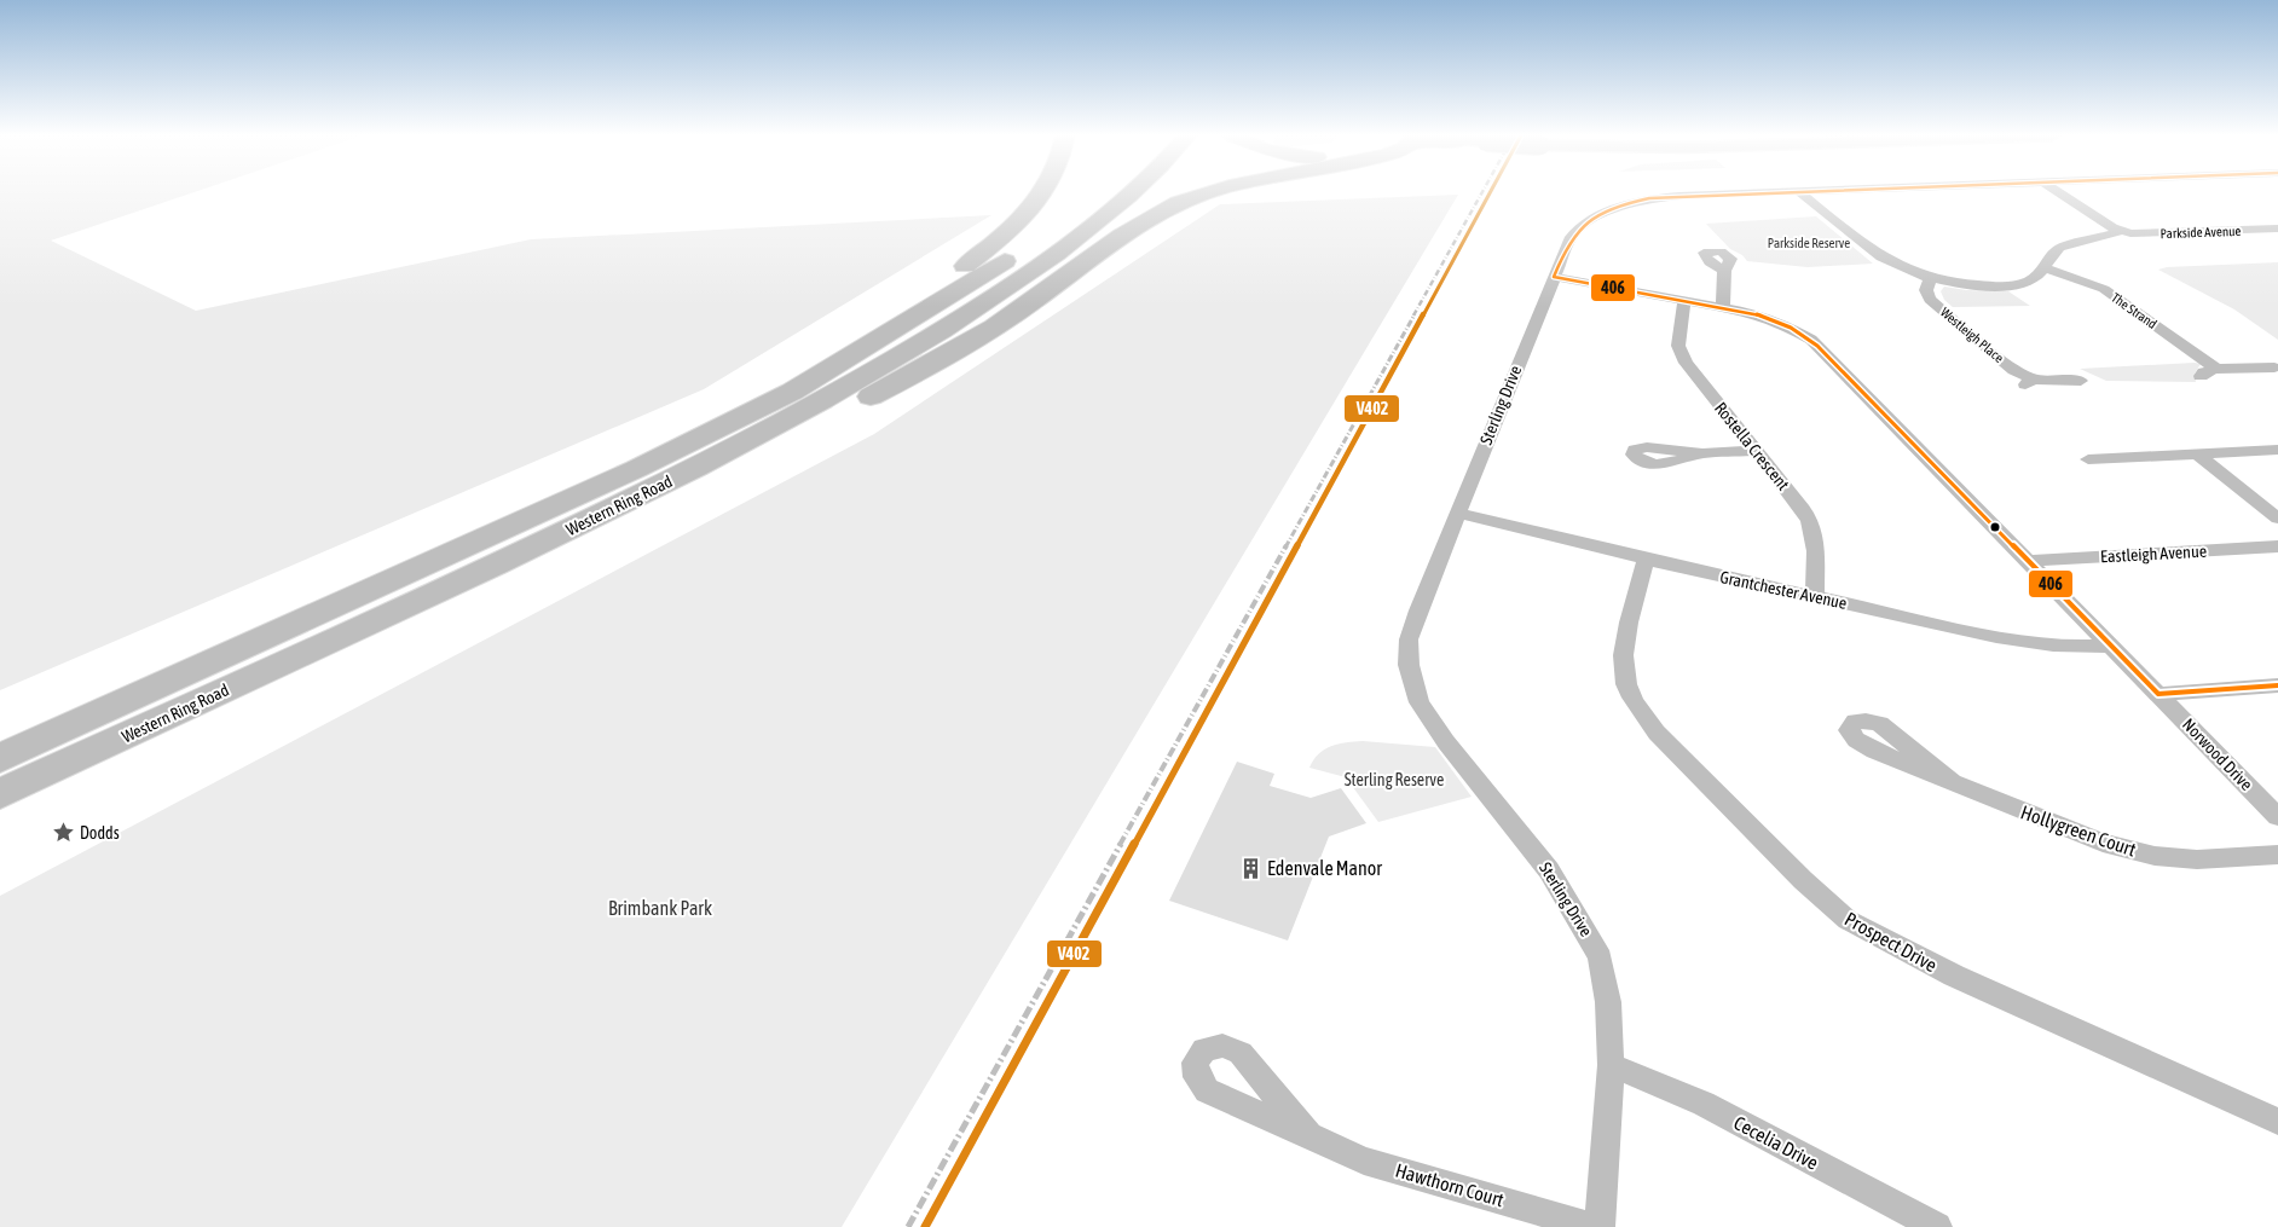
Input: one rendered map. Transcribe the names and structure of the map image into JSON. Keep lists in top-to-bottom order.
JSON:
{
  "streets": {
    "highway": ["Western Ring Road"],
    "street": [
      "Parkside Avenue",
      "The Strand",
      "Westleigh Place",
      "Sterling Drive",
      "Rostella Crescent",
      "Eastleigh Avenue",
      "Grantchester Avenue",
      "Norwood Drive",
      "Hollygreen Court",
      "Prospect Drive",
      "Cecelia Drive",
      "Hawthorn Court"
    ]
  },
  "crossings": [
    ["Parkside Avenue", "The Strand"],
    ["Parkside Avenue", "Westleigh Place"],
    ["Sterling Drive", "Grantchester Avenue"],
    ["Sterling Drive", "Norwood Drive"],
    ["Sterling Drive", "Cecelia Drive"],
    ["Rostella Crescent", "Grantchester Avenue"],
    ["Rostella Crescent", "Norwood Drive"],
    ["Eastleigh Avenue", "Norwood Drive"],
    ["Grantchester Avenue", "Norwood Drive"],
    ["Grantchester Avenue", "Prospect Drive"]
  ],
  "parks": ["Parkside Reserve", "Sterling Reserve", "Brimbank Park"],
  "places": {
    "place": ["Dodds"],
    "building": ["Edenvale Manor"]
  },
  "lines": ["transit line V402", "transit line 406"]
}
